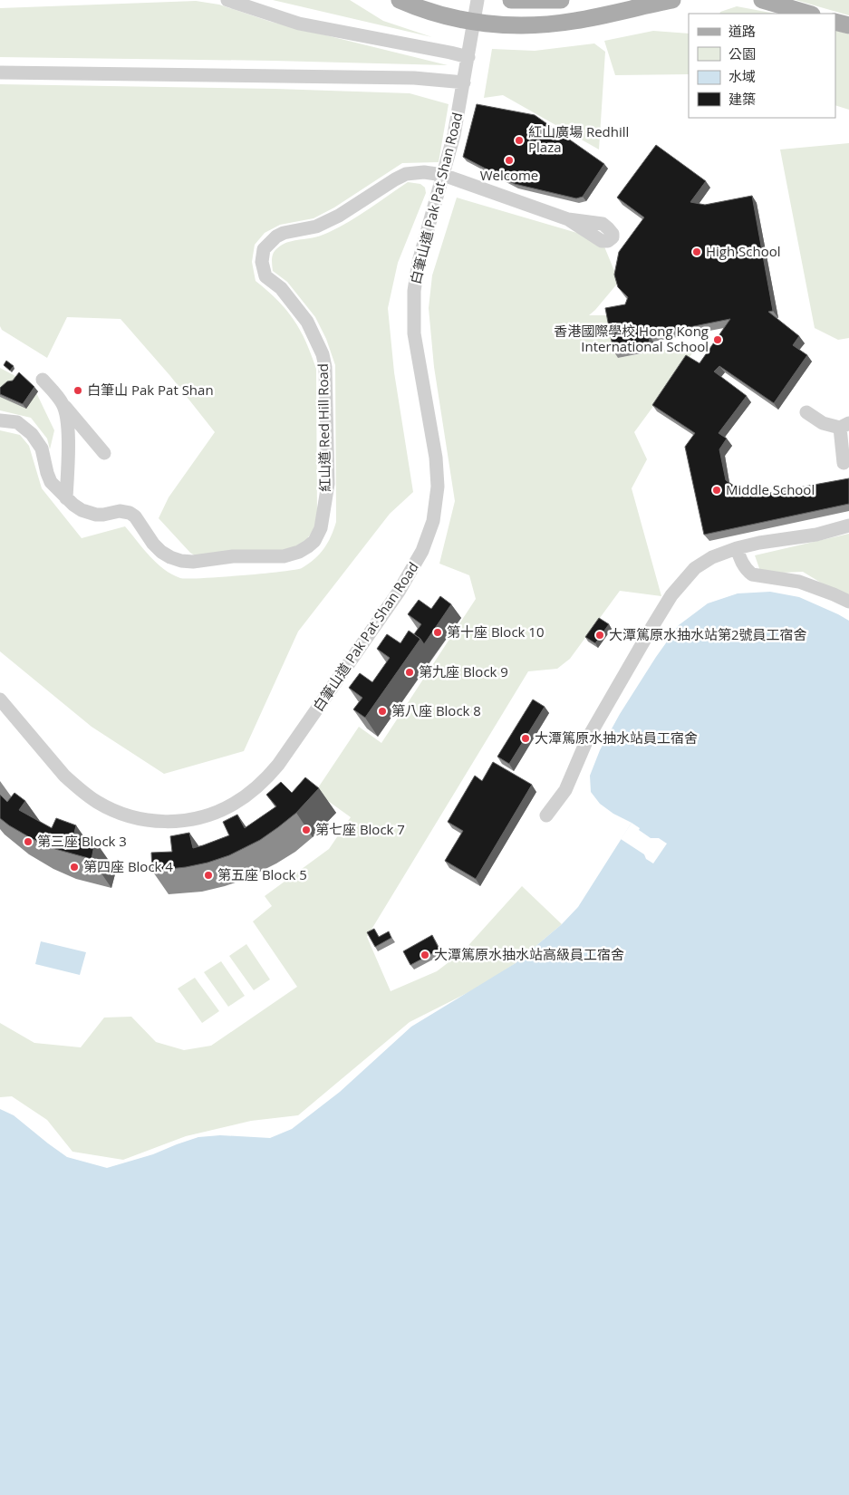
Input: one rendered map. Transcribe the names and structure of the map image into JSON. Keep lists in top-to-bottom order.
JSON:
{
  "streets": {
    "street": ["白筆山道 Pak Pat Shan Road", "紅山道 Red Hill Road"]
  },
  "crossings": [
    ["白筆山道 Pak Pat Shan Road", "紅山道 Red Hill Road"]
  ],
  "places": [
    "紅山廣場 Redhill Plaza",
    "Welcome",
    "High School",
    "香港國際學校 Hong Kong International School",
    "白筆山 Pak Pat Shan",
    "Middle School",
    "第十座 Block 10",
    "大潭篤原水抽水站第2號員工宿舍",
    "第九座 Block 9",
    "第八座 Block 8",
    "大潭篤原水抽水站員工宿舍",
    "第七座 Block 7",
    "第三座 Block 3",
    "第四座 Block 4",
    "第五座 Block 5",
    "大潭篤原水抽水站高級員工宿舍"
  ],
  "legend": [
    "道路",
    "公園",
    "水域",
    "建築"
  ]
}
